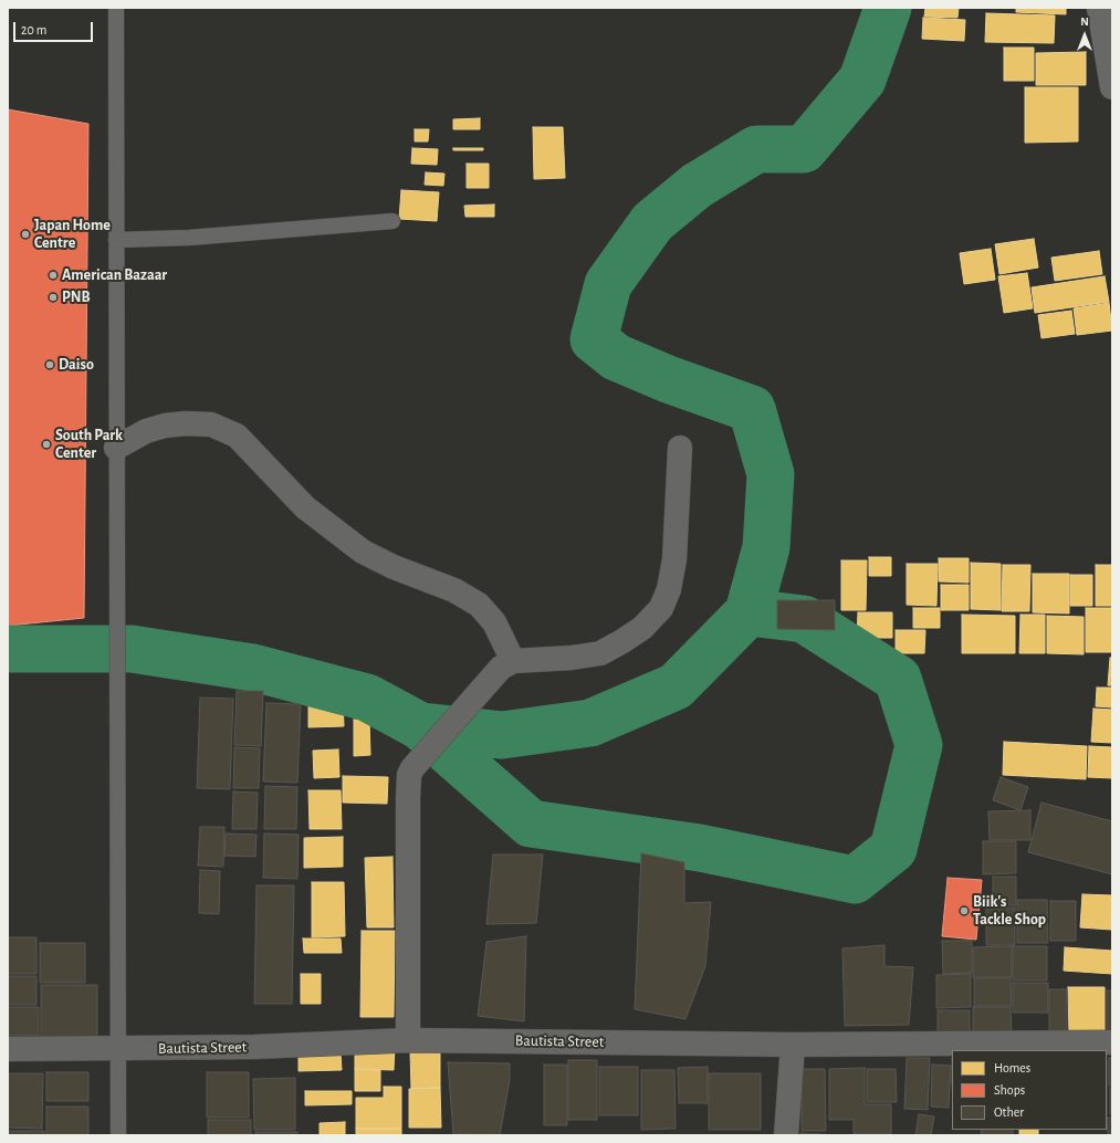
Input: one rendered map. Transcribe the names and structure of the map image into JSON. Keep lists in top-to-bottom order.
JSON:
{
  "streets": {
    "street": ["Bautista Street"]
  },
  "places": [
    "Japan Home Centre",
    "American Bazaar",
    "PNB",
    "Daiso",
    "South Park Center",
    "Biik's Tackle Shop"
  ],
  "legend": ["Homes", "Shops", "Other"],
  "scale_bar": "20 m",
  "north": "top"
}
